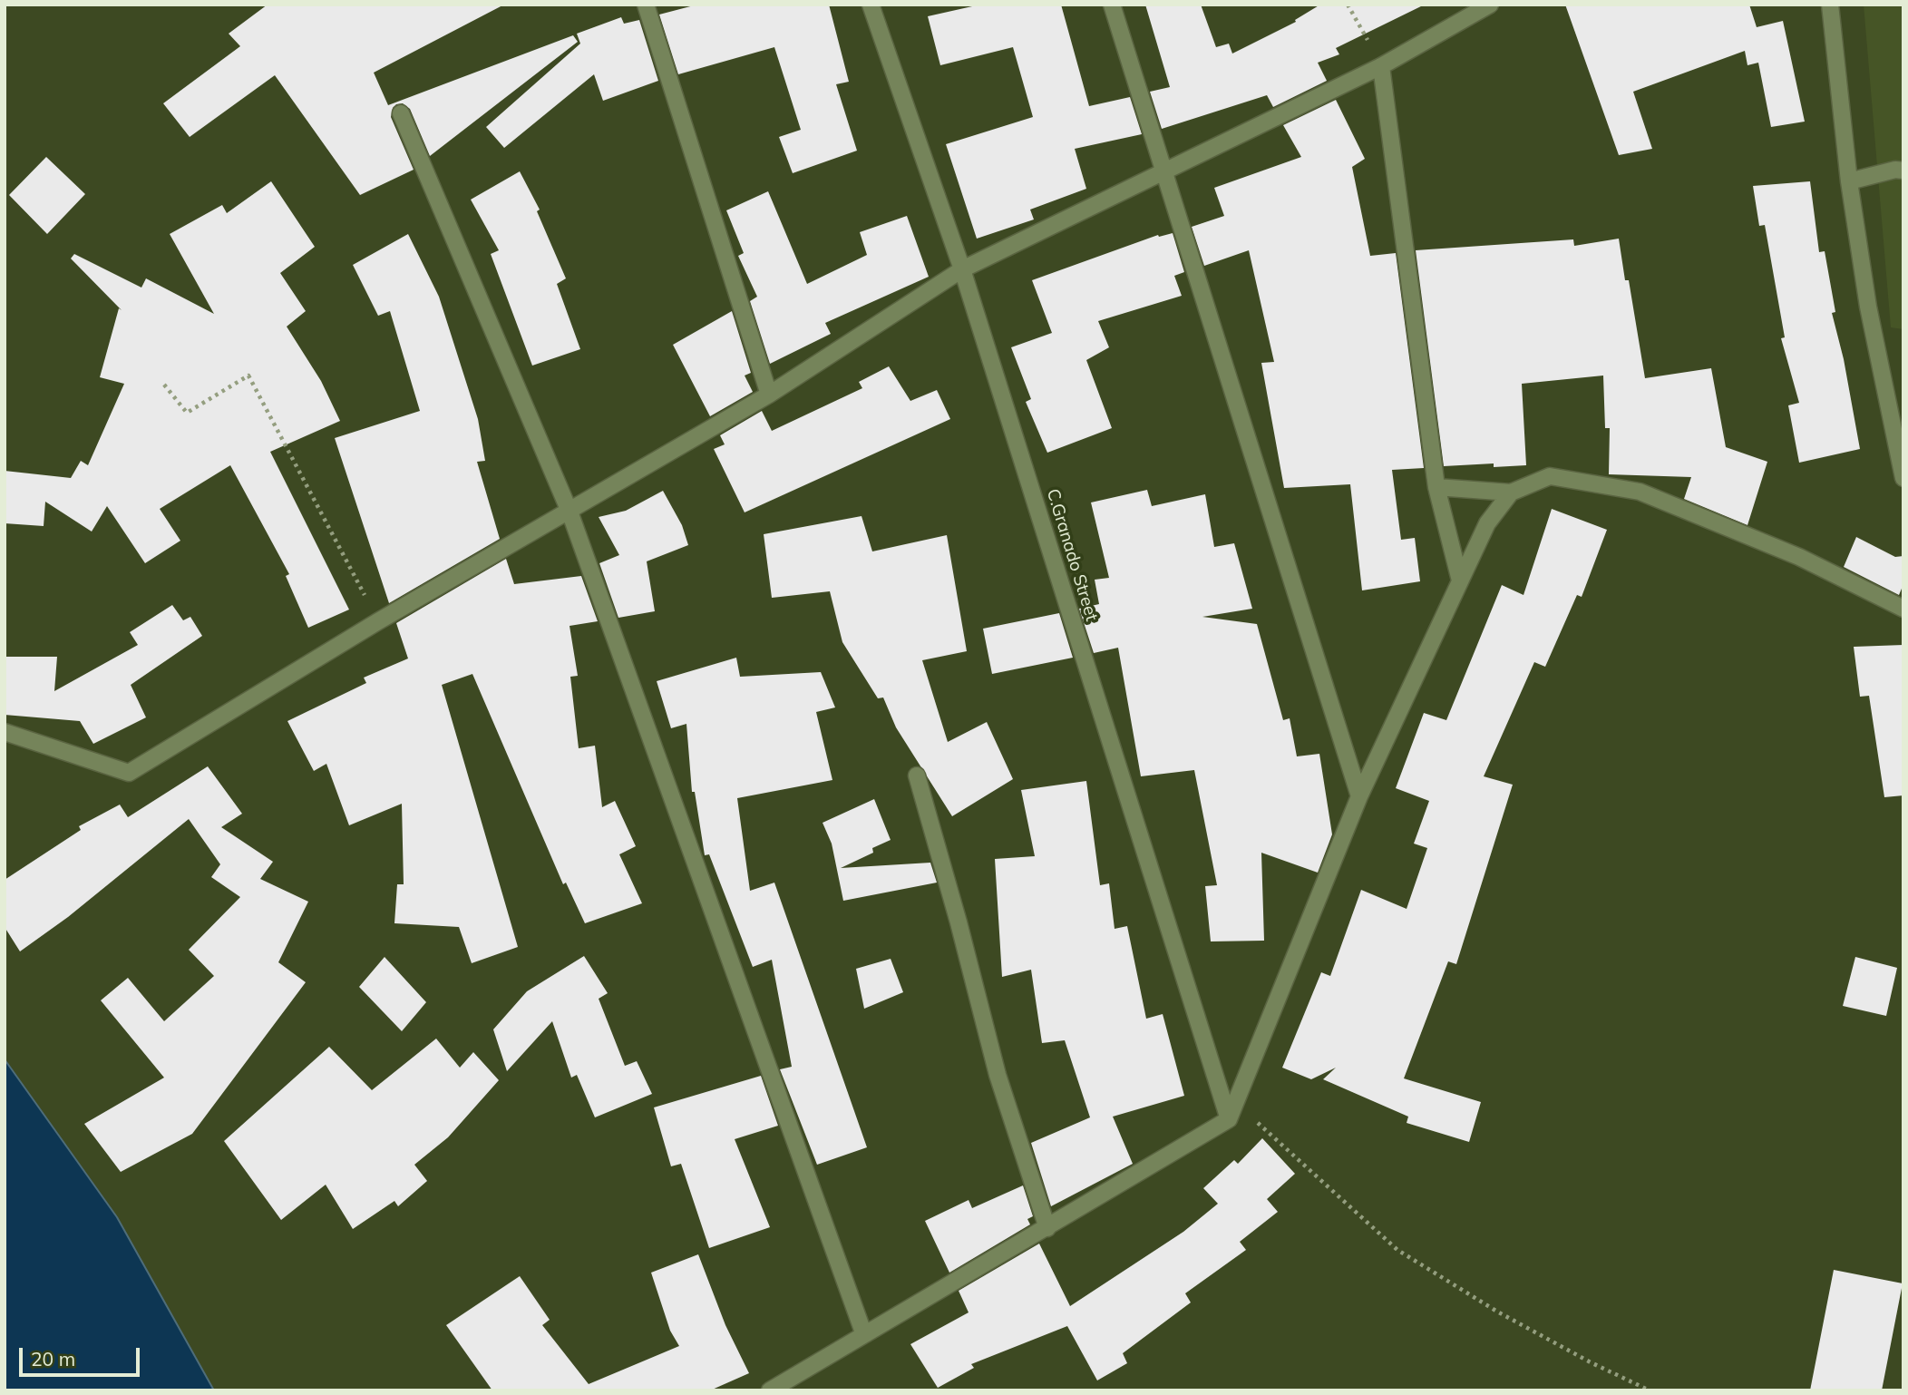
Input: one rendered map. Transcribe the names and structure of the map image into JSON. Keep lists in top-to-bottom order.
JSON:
{
  "streets": {
    "street": ["C.Granado Street"]
  },
  "scale_bar": "20 m"
}
